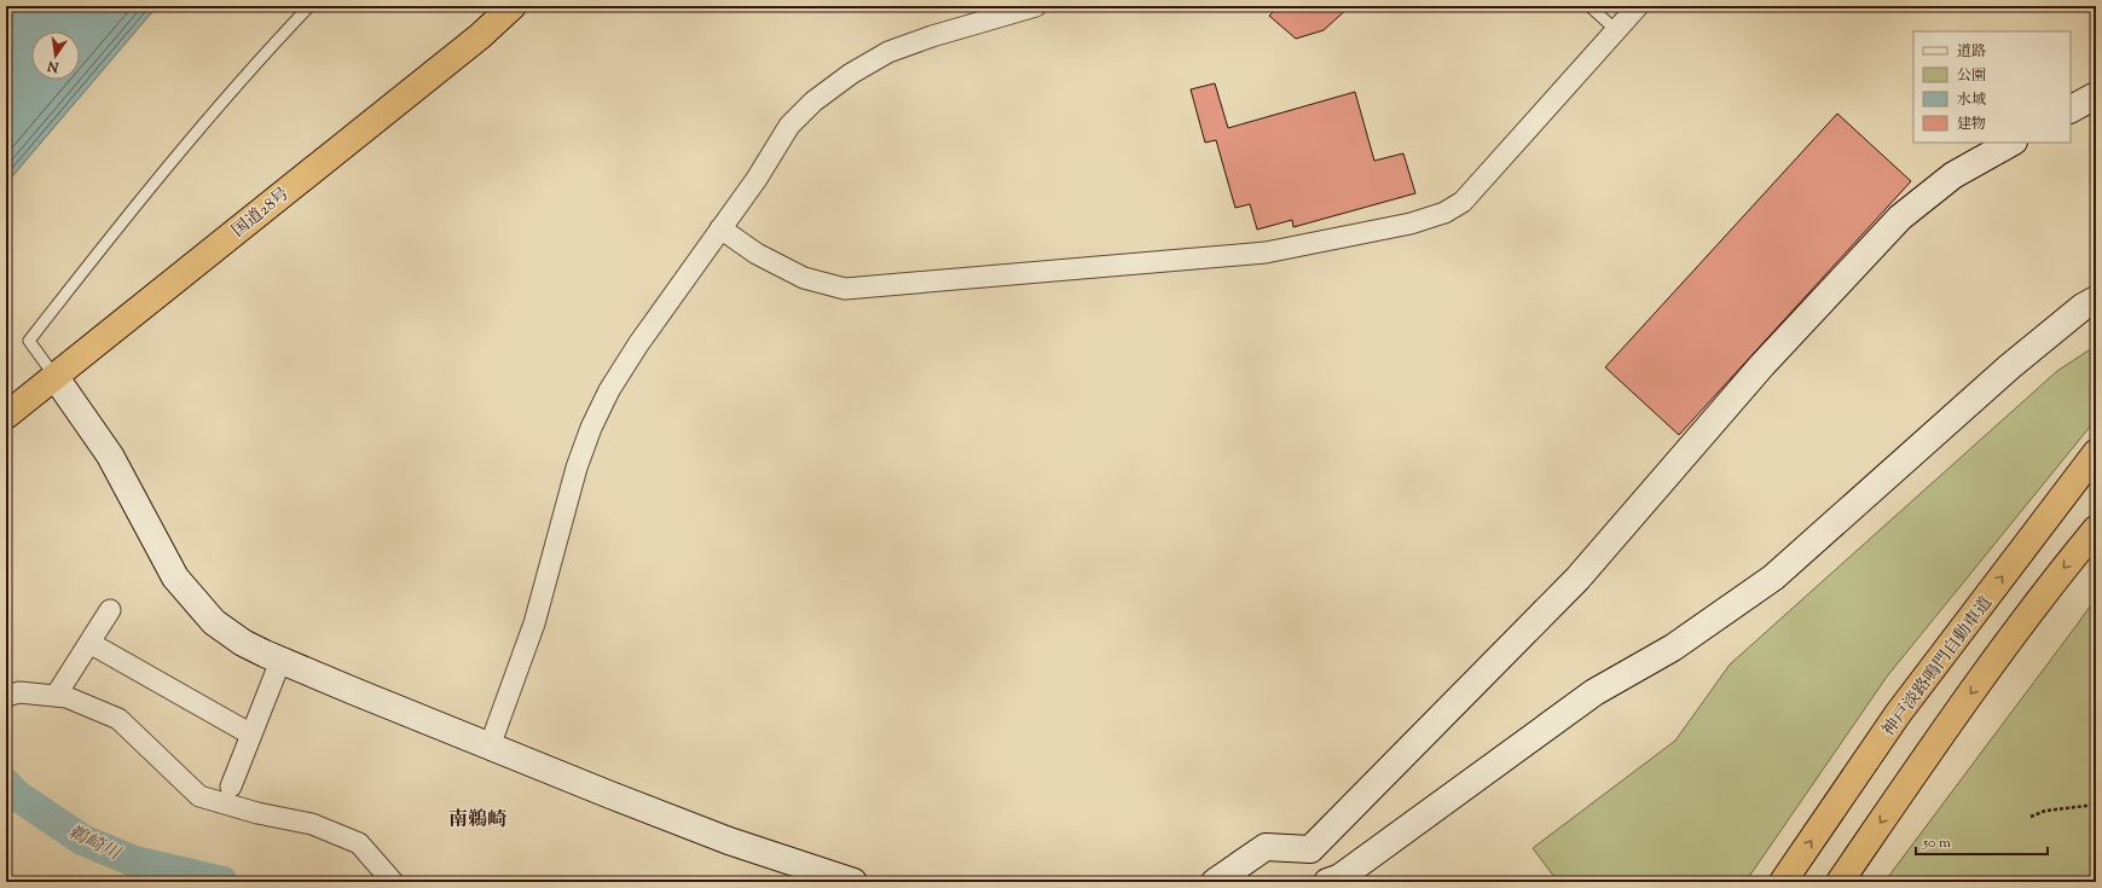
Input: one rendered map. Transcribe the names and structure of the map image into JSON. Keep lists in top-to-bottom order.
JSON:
{
  "streets": {
    "highway": ["国道28号", "神戸淡路鳴門自動車道"]
  },
  "districts": ["南鵜崎"],
  "water": ["鵜崎川"],
  "legend": [
    "道路",
    "公園",
    "水域",
    "建物"
  ],
  "scale_bar": "50 m",
  "north": "bottom"
}
